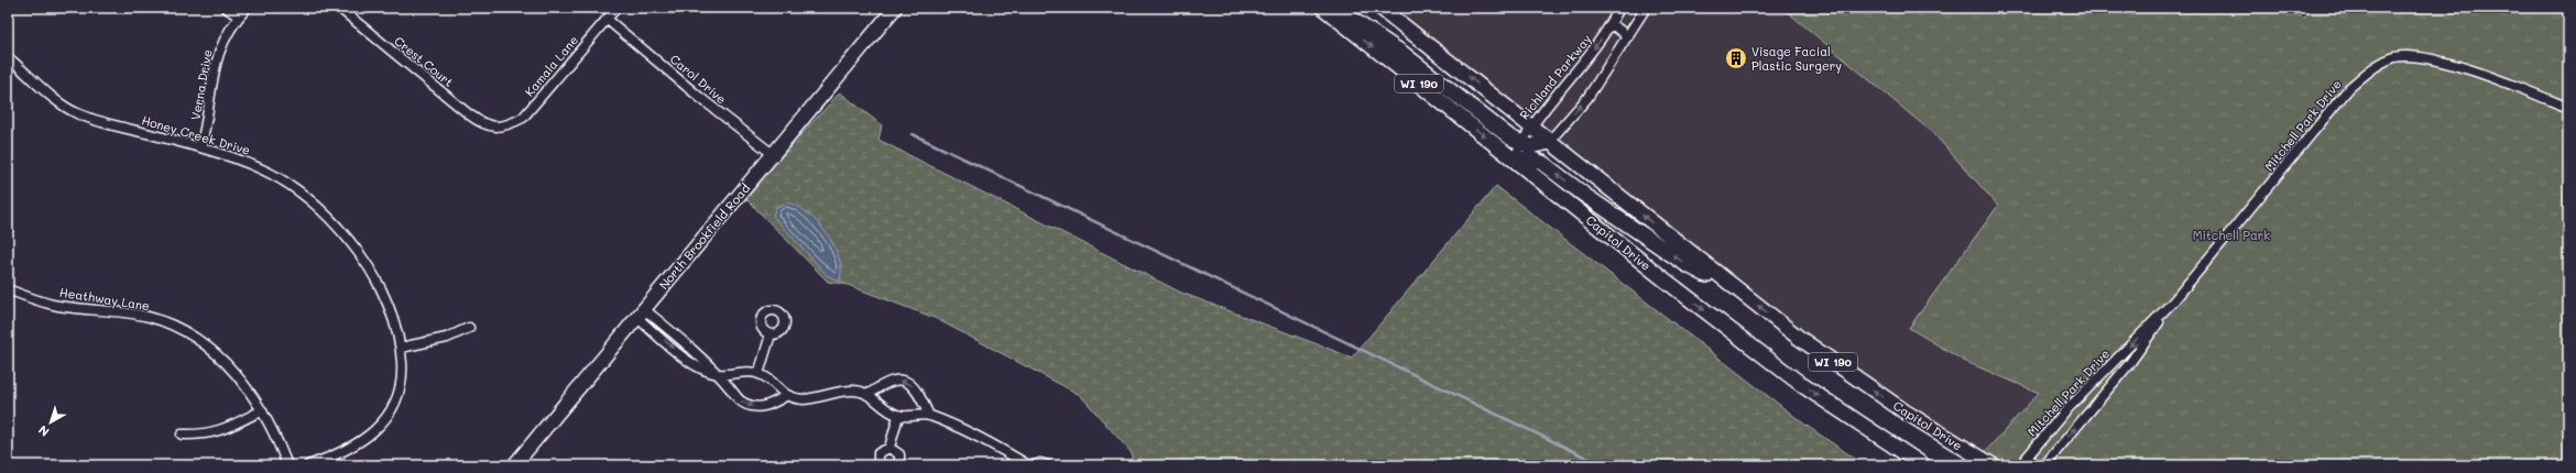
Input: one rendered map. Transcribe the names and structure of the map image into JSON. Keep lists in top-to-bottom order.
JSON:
{
  "streets": {
    "main road": ["WI 190", "Capitol Drive"],
    "street": [
      "Crest Court",
      "Kamala Lane",
      "Richland Parkway",
      "Carol Drive",
      "Verna Drive",
      "Mitchell Park Drive",
      "Honey Creek Drive",
      "North Brookfield Road",
      "Heathway Lane"
    ]
  },
  "crossings": [
    ["Crest Court", "Kamala Lane"],
    ["Kamala Lane", "Carol Drive"],
    ["Richland Parkway", "WI 190"],
    ["Richland Parkway", "Capitol Drive"],
    ["Carol Drive", "North Brookfield Road"],
    ["WI 190", "Capitol Drive"],
    ["Verna Drive", "Honey Creek Drive"]
  ],
  "parks": ["Mitchell Park"],
  "places": {
    "building": ["Visage Facial Plastic Surgery"]
  },
  "north": "bottom left"
}
